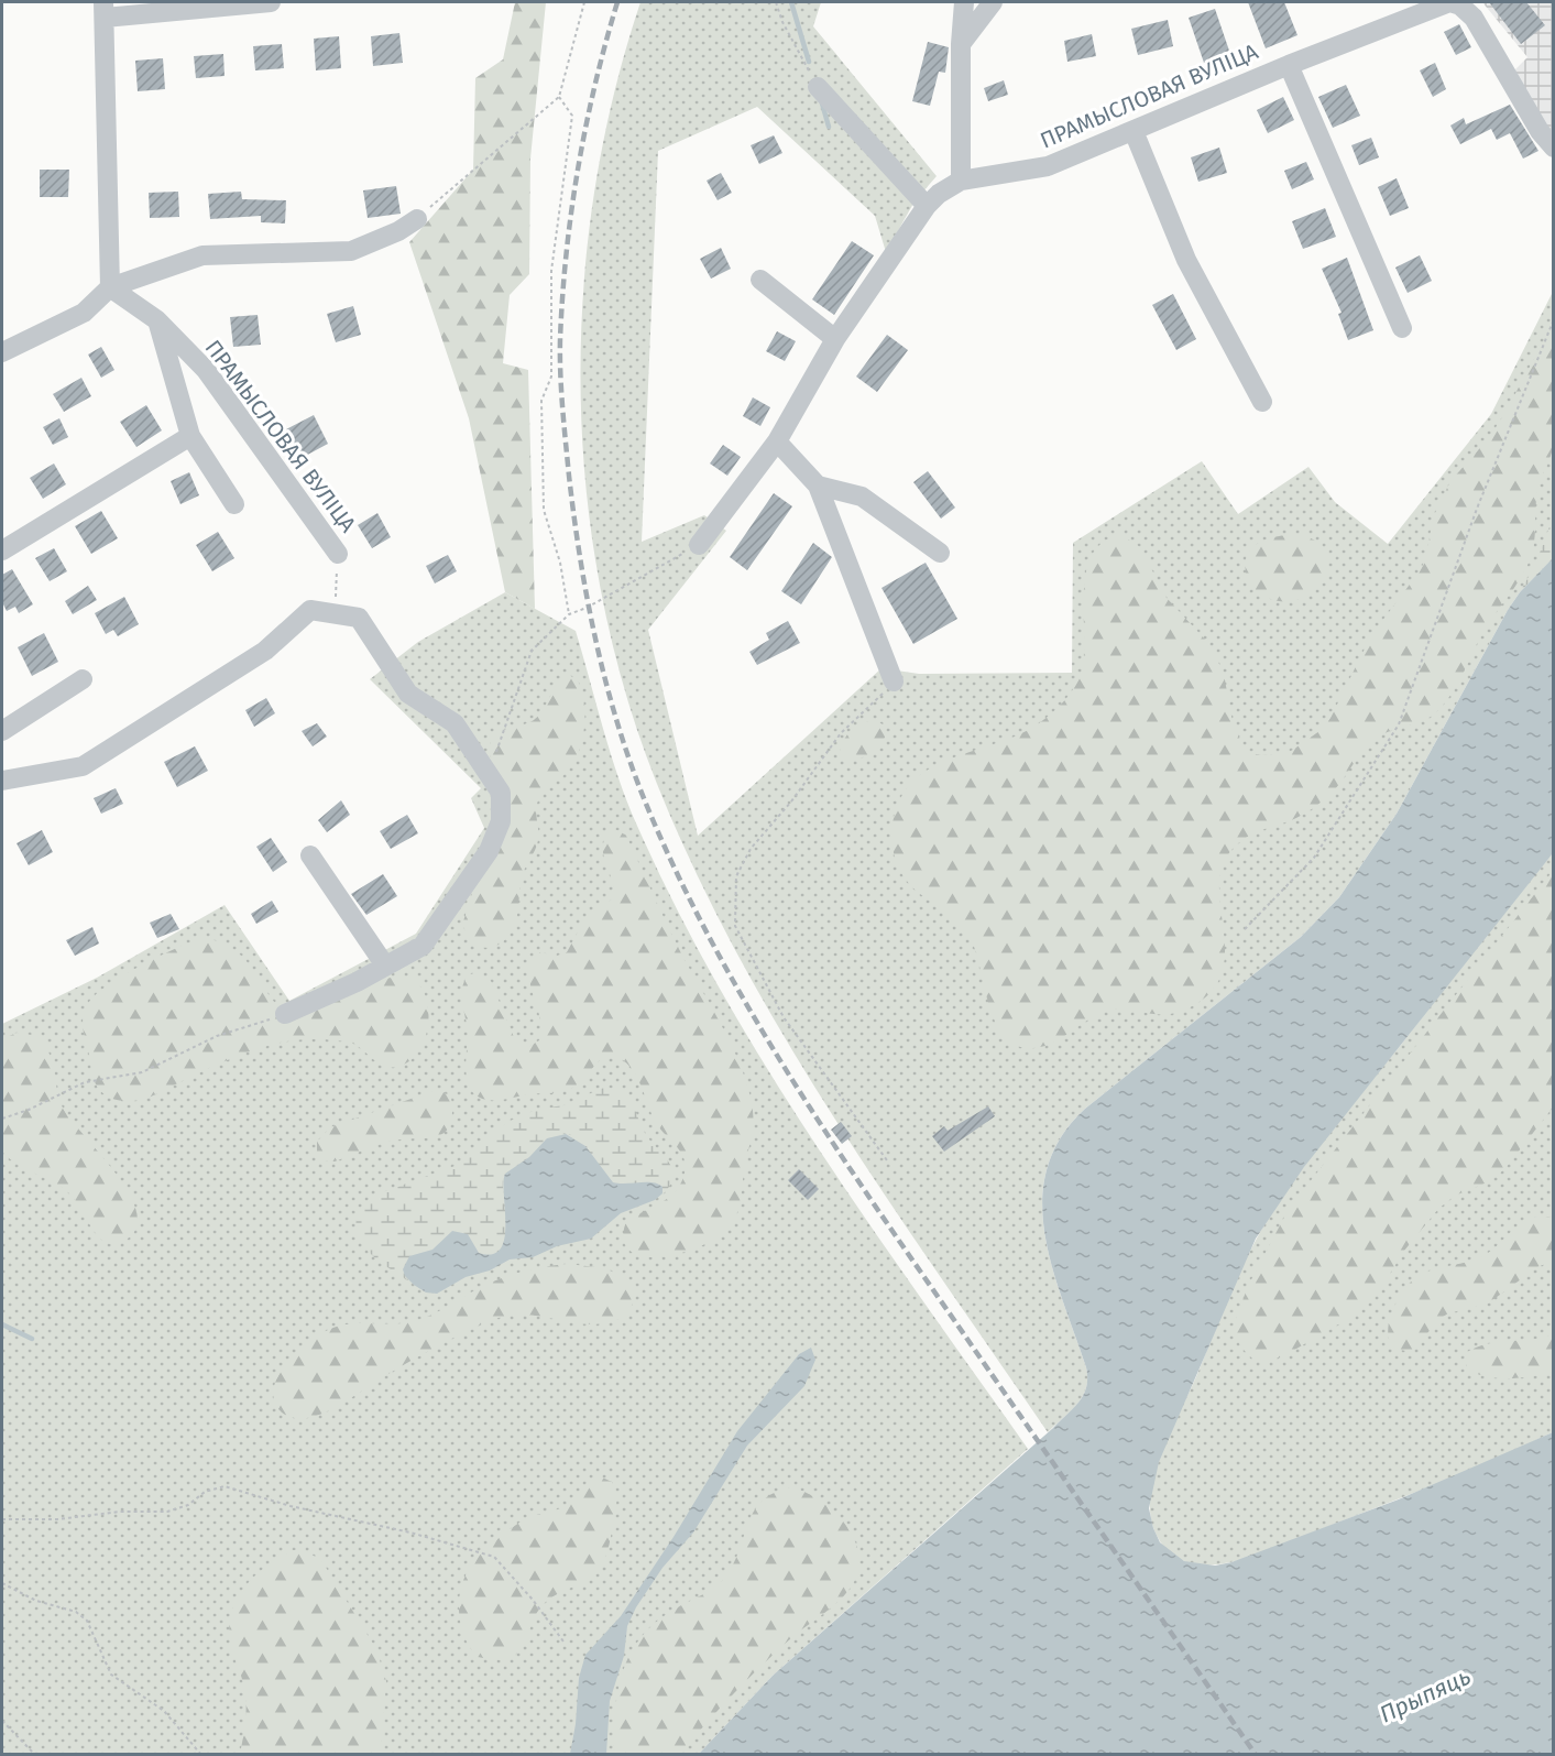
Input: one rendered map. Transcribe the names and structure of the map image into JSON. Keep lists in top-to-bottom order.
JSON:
{
  "streets": {
    "street": ["ПРАМЫСЛОВАЯ ВУЛІЦА"]
  },
  "water": ["Прыпяць"]
}
